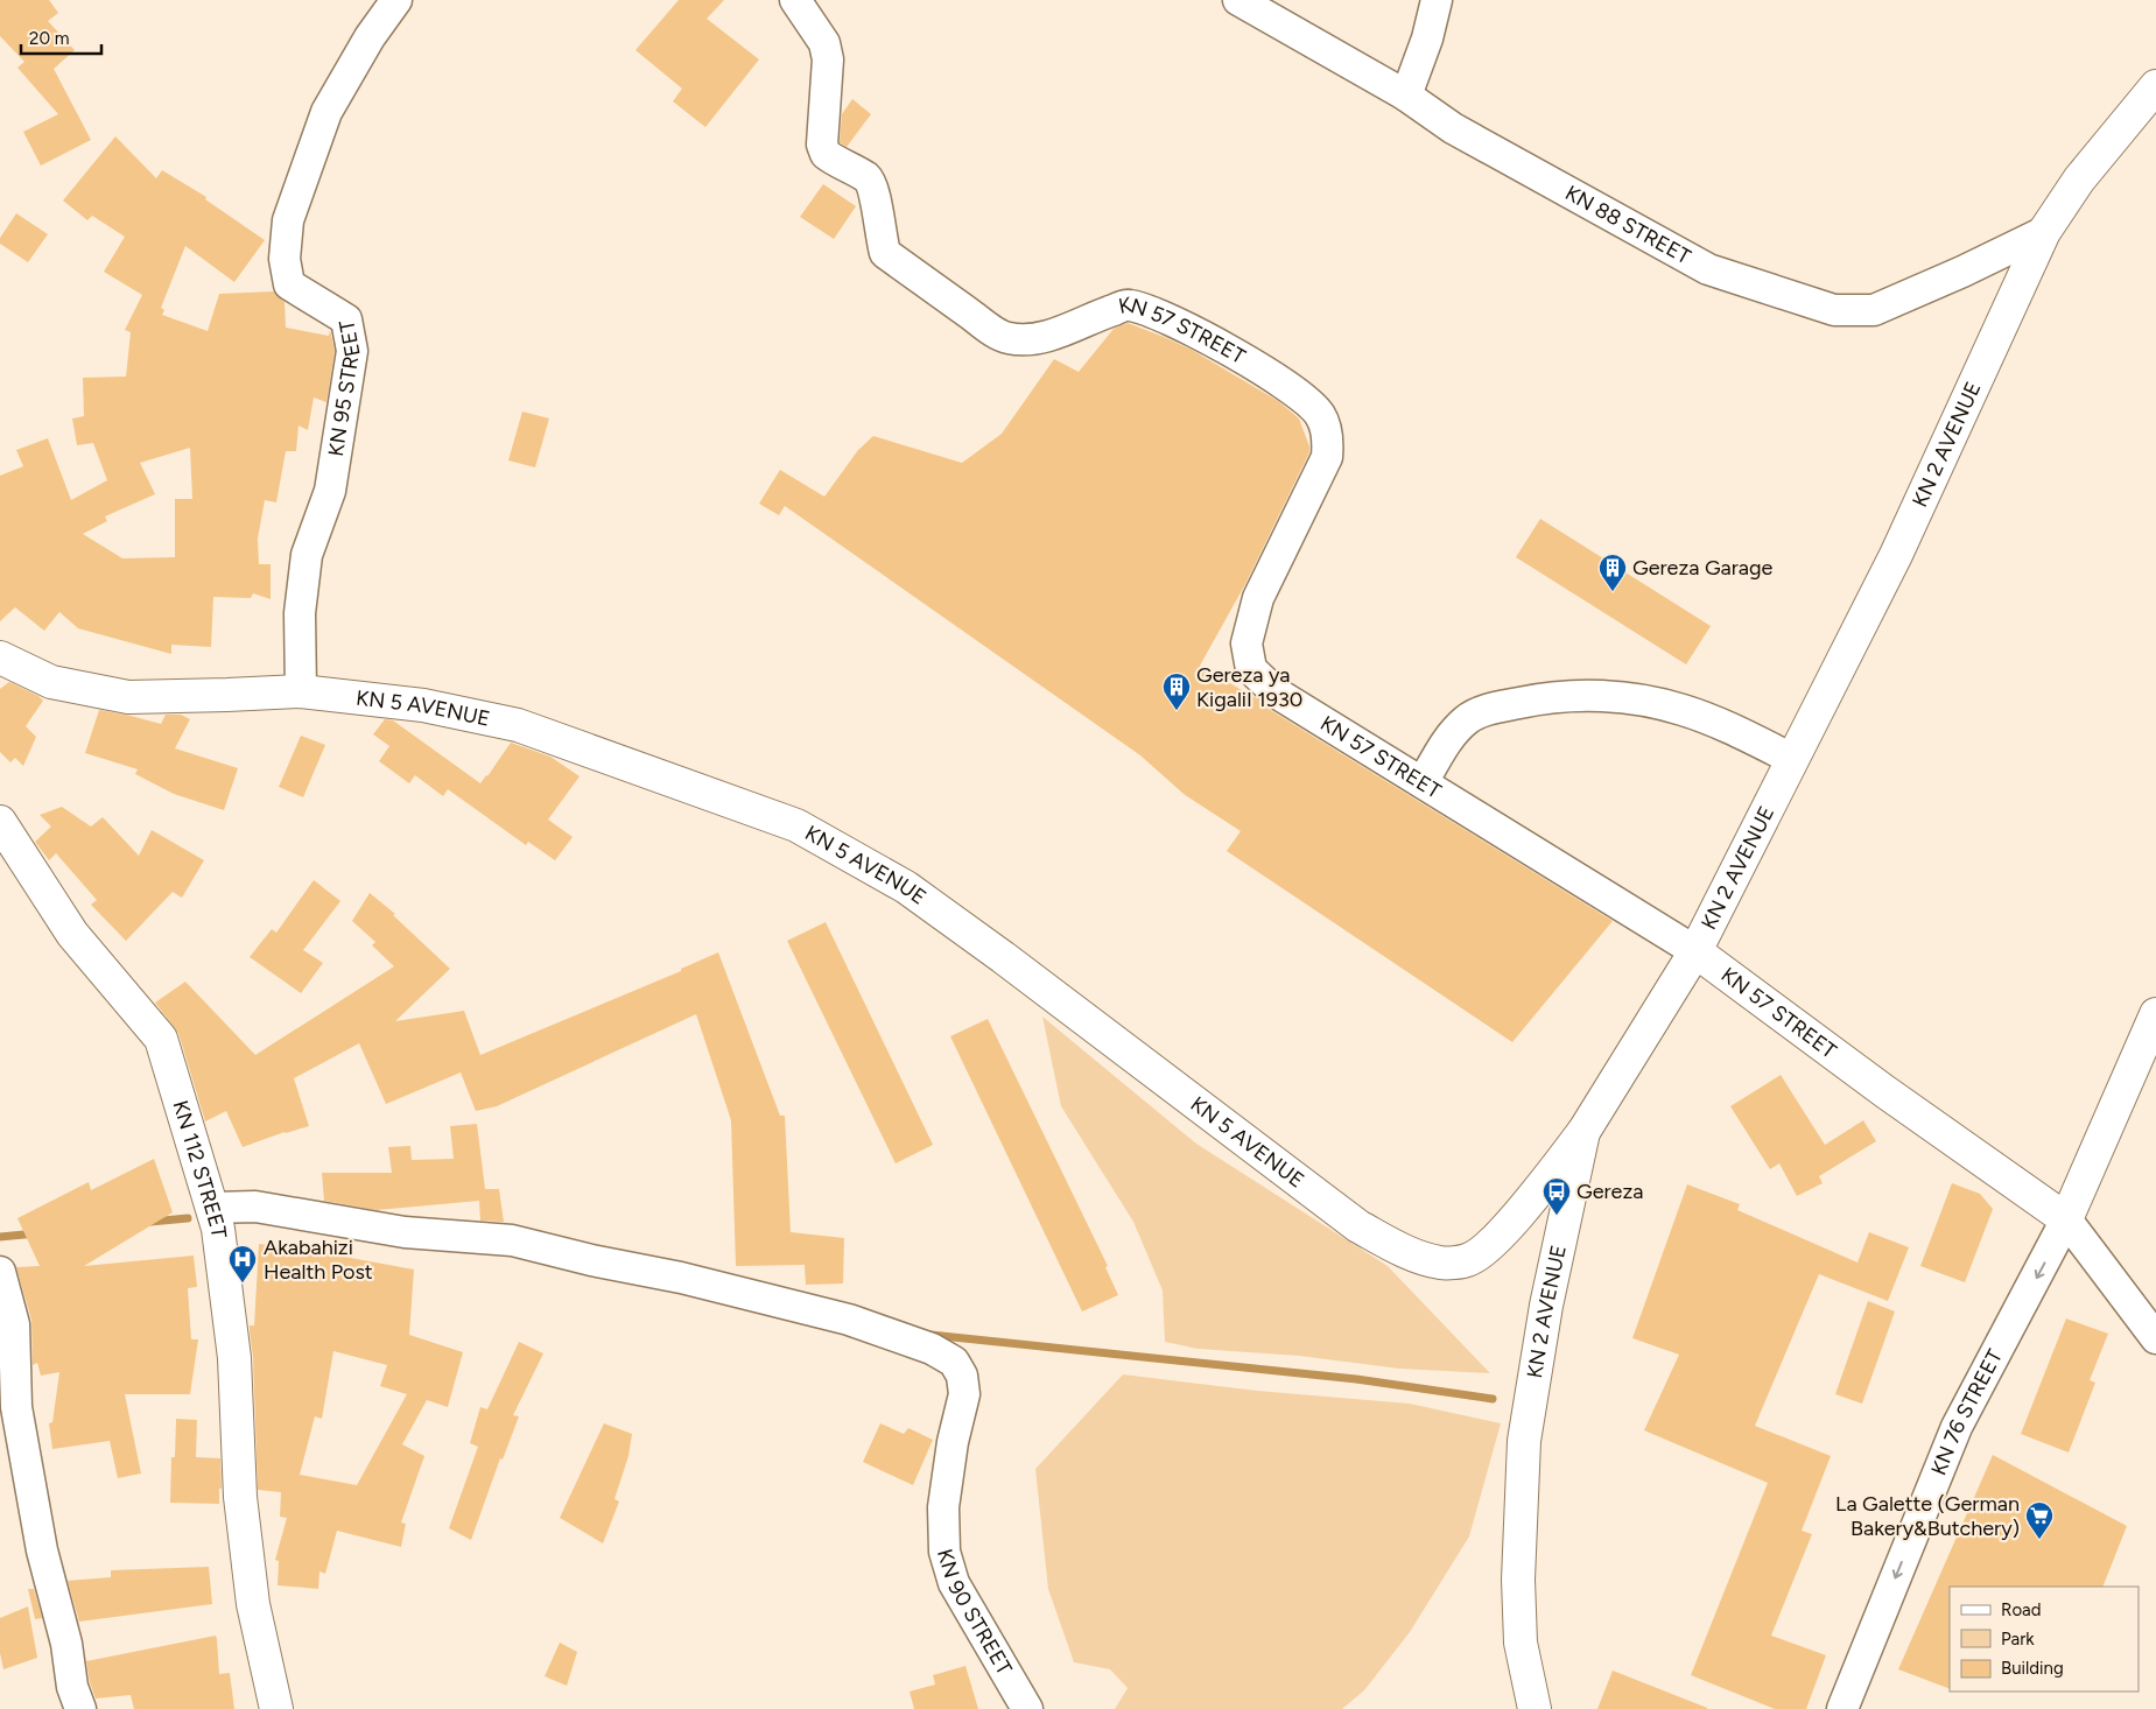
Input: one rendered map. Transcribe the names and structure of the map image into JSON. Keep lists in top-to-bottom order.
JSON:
{
  "streets": {
    "main road": [
      "KN 57 STREET",
      "KN 2 AVENUE",
      "KN 5 AVENUE",
      "KN 112 STREET"
    ],
    "street": [
      "KN 88 STREET",
      "KN 95 STREET",
      "KN 76 STREET",
      "KN 90 STREET"
    ]
  },
  "crossings": [
    ["KN 88 STREET", "KN 2 AVENUE"],
    ["KN 57 STREET", "KN 2 AVENUE"],
    ["KN 57 STREET", "KN 76 STREET"],
    ["KN 95 STREET", "KN 5 AVENUE"],
    ["KN 2 AVENUE", "KN 5 AVENUE"],
    ["KN 112 STREET", "KN 90 STREET"]
  ],
  "one_way": ["KN 76 STREET"],
  "places": {
    "building": ["Gereza Garage", "Gereza ya KigaliI 1930"],
    "bus stop": ["Gereza"],
    "hospital": ["Akabahizi Health Post"],
    "supermarket": ["La Galette (German Bakery&Butchery)"]
  },
  "legend": ["Road", "Park", "Building"],
  "scale_bar": "20 m"
}
